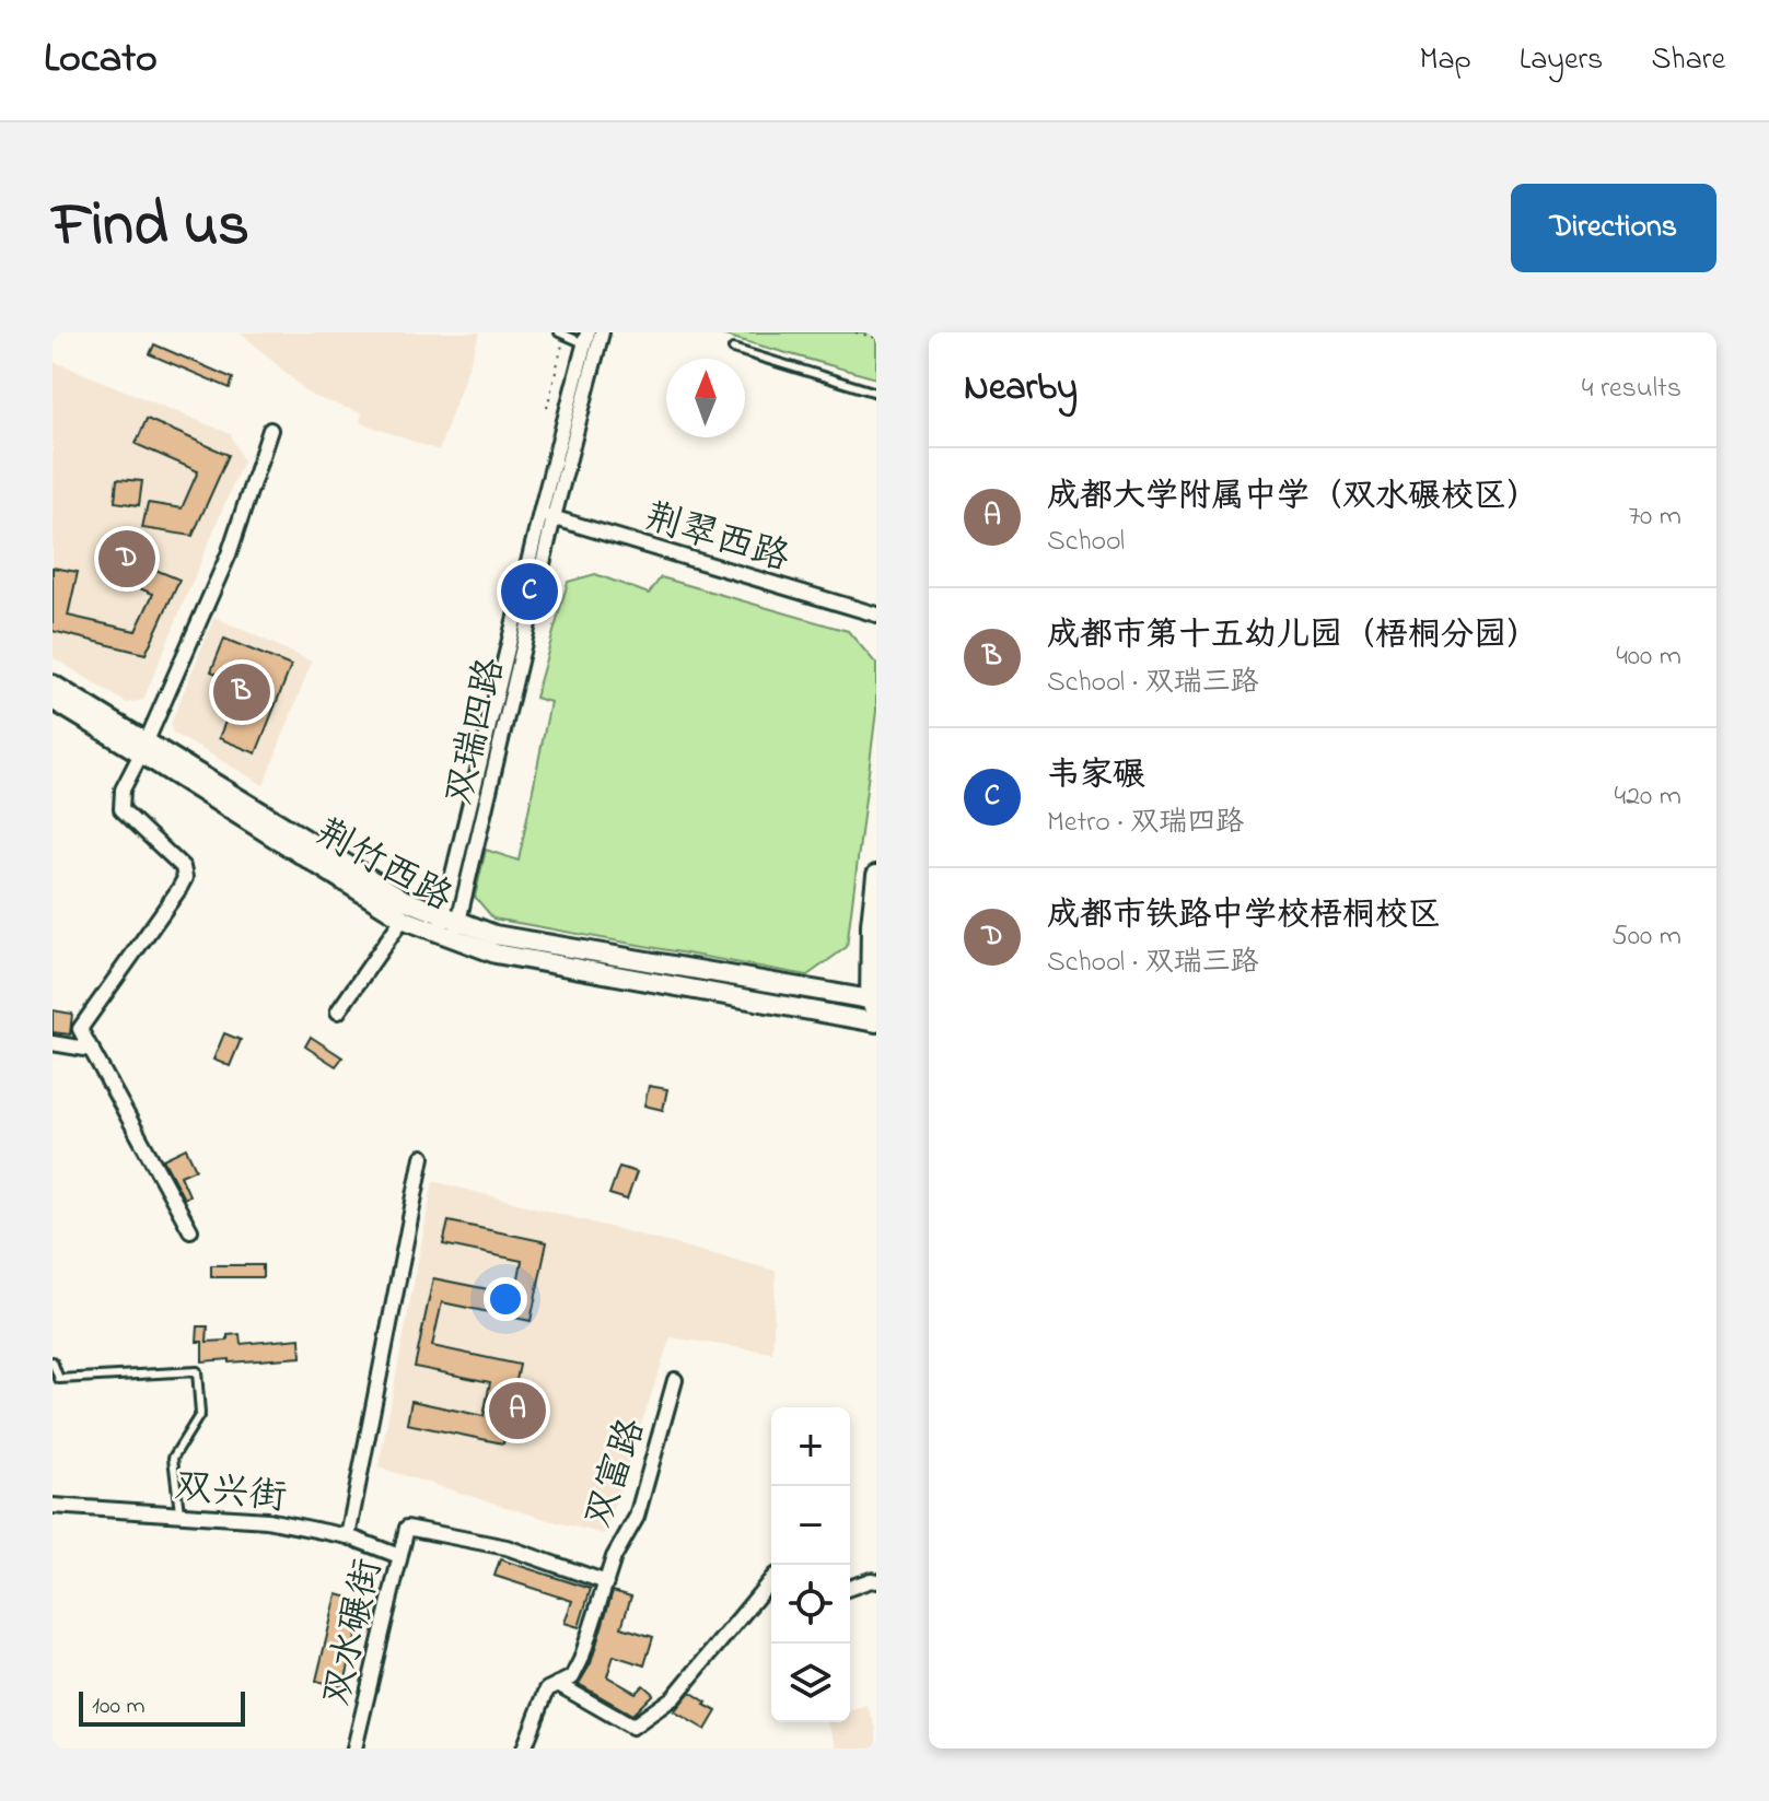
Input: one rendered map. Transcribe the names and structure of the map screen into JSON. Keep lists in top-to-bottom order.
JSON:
{
  "streets": {
    "main road": ["荆竹西路"],
    "street": [
      "荆翠西路",
      "双瑞四路",
      "双富路",
      "双兴街",
      "双水碾街"
    ]
  },
  "crossings": [
    ["荆翠西路", "双瑞四路"],
    ["双瑞四路", "荆竹西路"],
    ["双富路", "双水碾街"],
    ["双兴街", "双水碾街"]
  ],
  "scale_bar": "100 m",
  "north": "top",
  "page": {
    "header": "Locato",
    "nav": ["Map", "Layers", "Share"],
    "title": "Find us",
    "buttons": "Directions",
    "heading": ["Nearby", "4 results"],
    "list": [
      {
        "mark": "A",
        "name": "成都大学附属中学（双水碾校区）",
        "note": "School",
        "value": "70 m"
      },
      {
        "mark": "B",
        "name": "成都市第十五幼儿园（梧桐分园）",
        "note": "School · 双瑞三路",
        "value": "400 m"
      },
      {
        "mark": "C",
        "name": "韦家碾",
        "note": "Metro · 双瑞四路",
        "value": "420 m"
      },
      {
        "mark": "D",
        "name": "成都市铁路中学校梧桐校区",
        "note": "School · 双瑞三路",
        "value": "500 m"
      }
    ],
    "pins": [
      "D",
      "C",
      "B",
      "A"
    ],
    "map_buttons": ["+", "−"],
    "scale": "100 m"
  }
}
